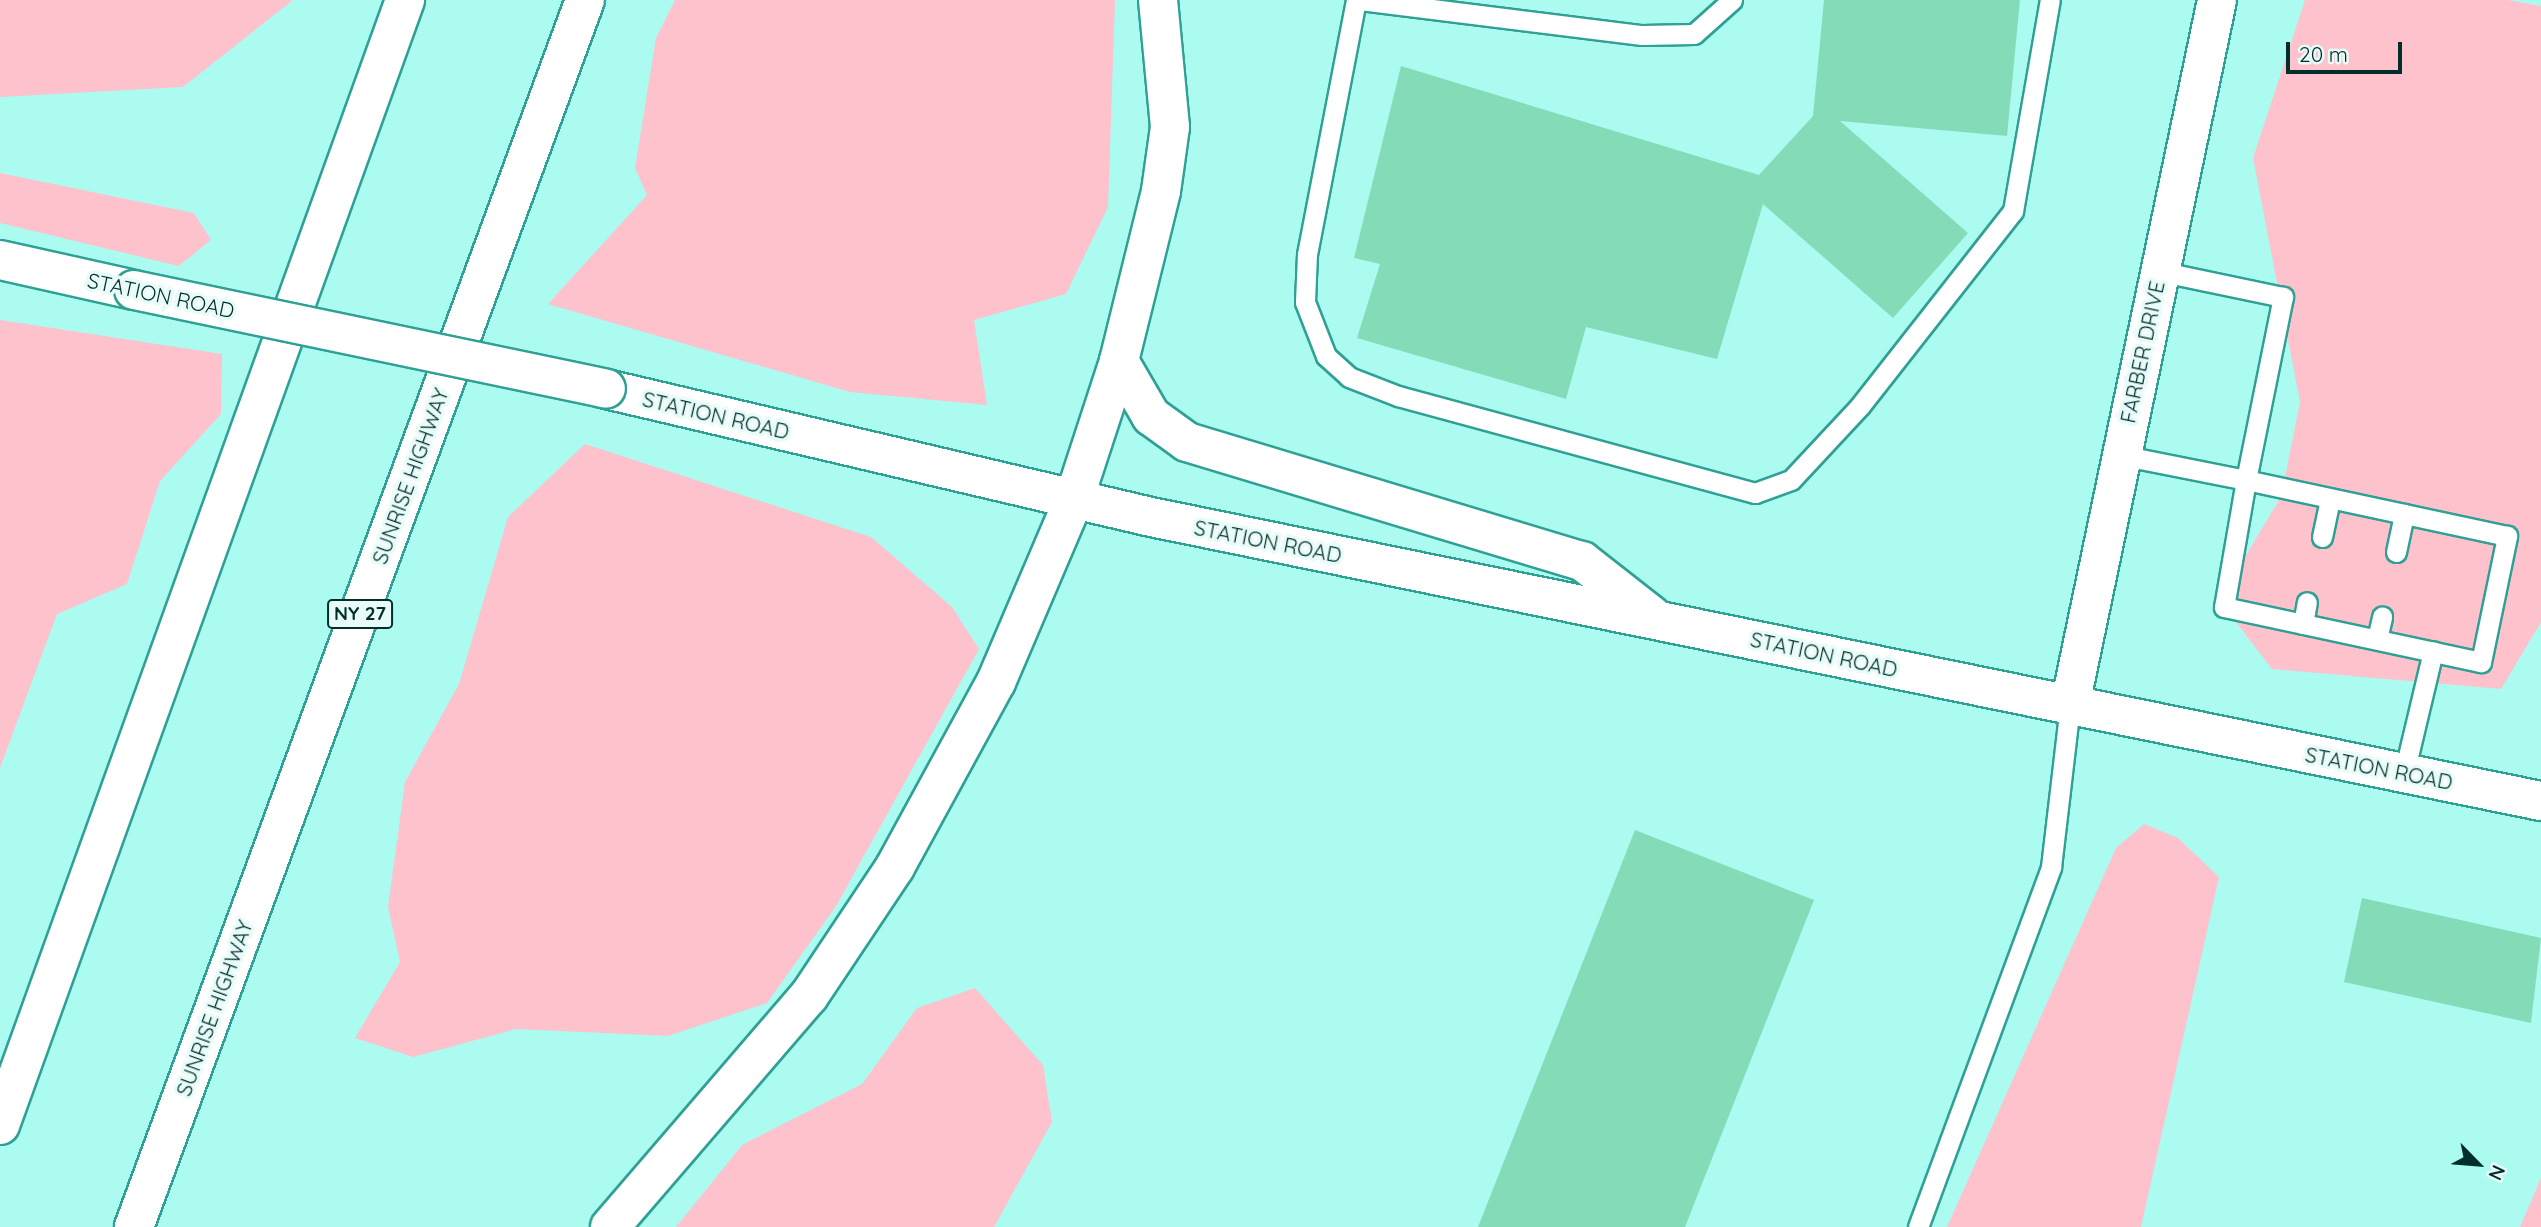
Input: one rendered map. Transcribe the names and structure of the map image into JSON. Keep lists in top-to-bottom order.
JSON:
{
  "streets": {
    "main road": [
      "STATION ROAD",
      "FARBER DRIVE",
      "SUNRISE HIGHWAY",
      "NY 27"
    ]
  },
  "crossings": [
    ["STATION ROAD", "FARBER DRIVE"]
  ],
  "scale_bar": "20 m",
  "north": "bottom right"
}
